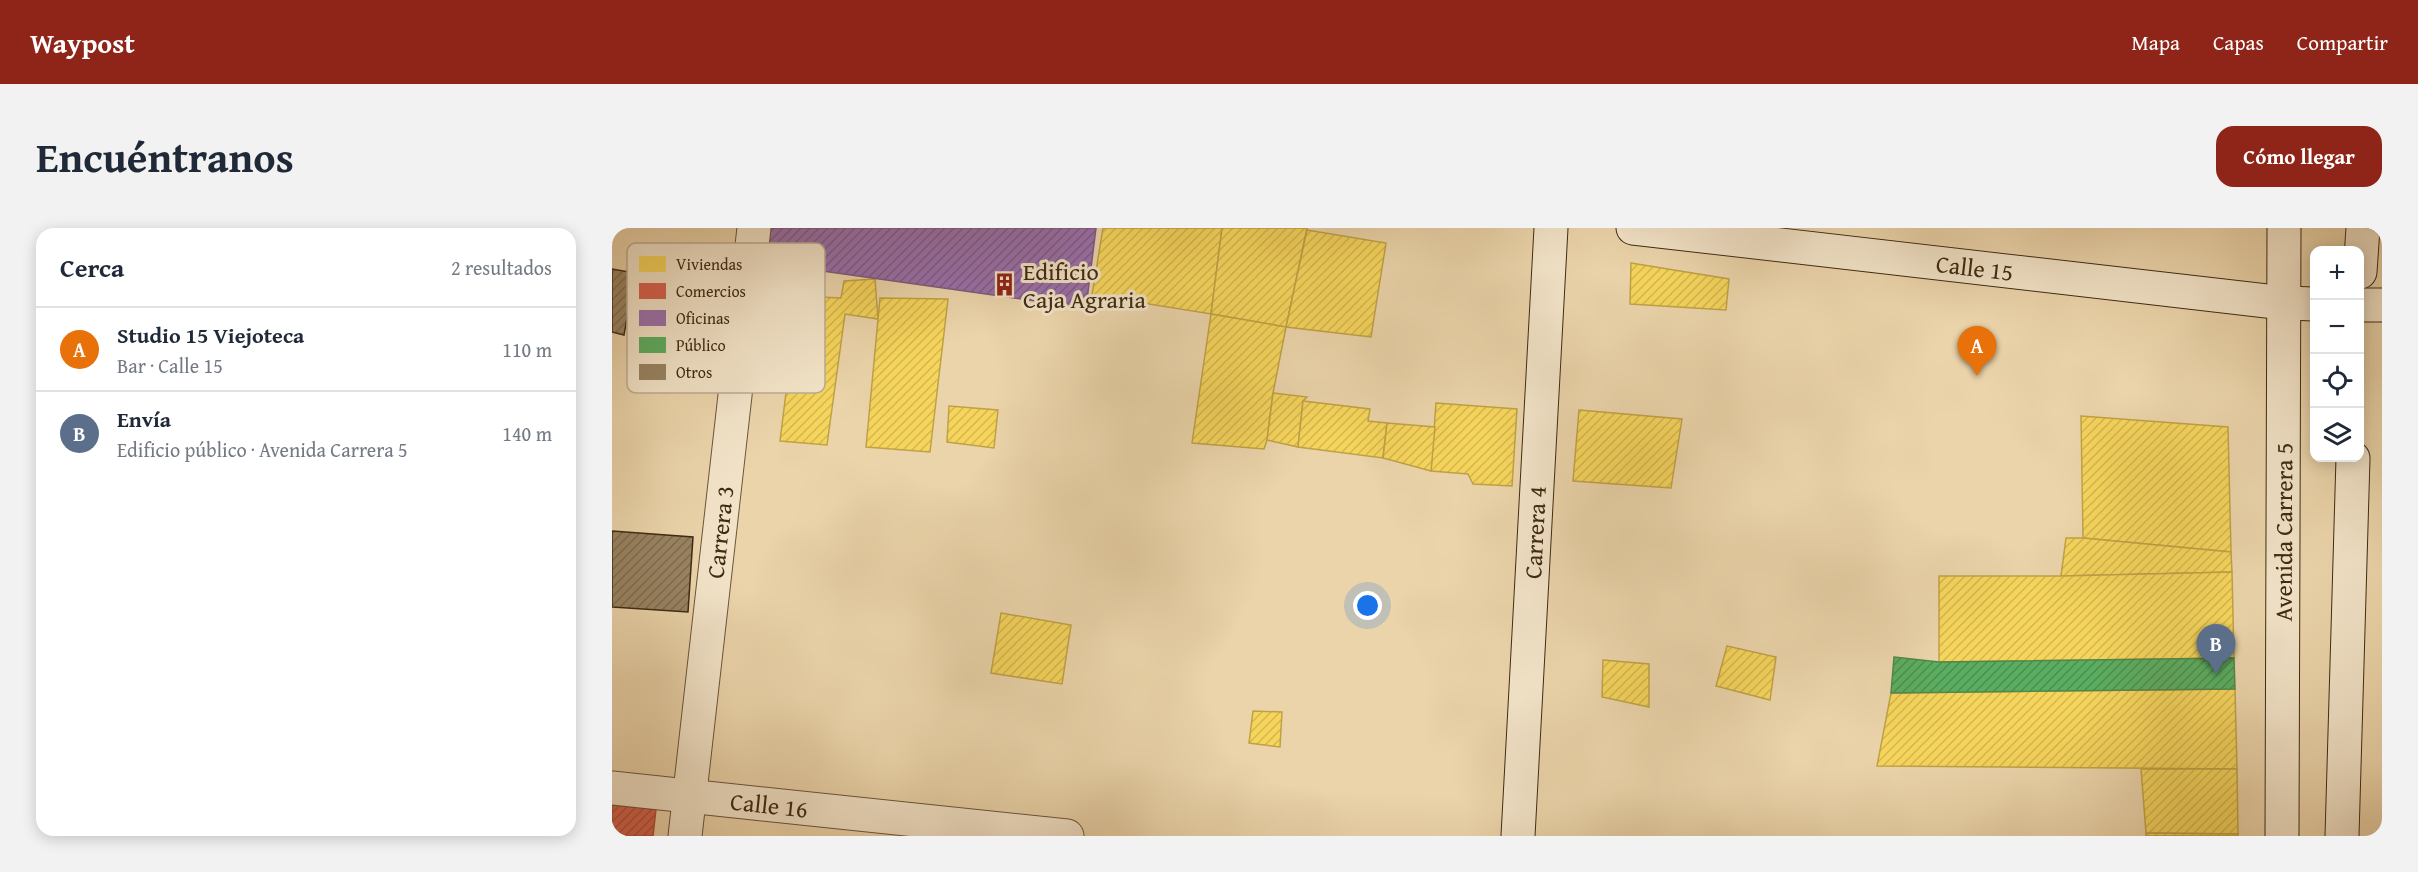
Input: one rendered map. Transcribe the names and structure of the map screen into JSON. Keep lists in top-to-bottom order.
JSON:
{
  "streets": {
    "main road": [
      "Calle 15",
      "Carrera 3",
      "Carrera 4",
      "Avenida Carrera 5",
      "Calle 16"
    ]
  },
  "crossings": [
    ["Calle 15", "Avenida Carrera 5"],
    ["Carrera 3", "Calle 16"]
  ],
  "places": {
    "building": ["Edificio Caja Agraria"]
  },
  "legend": [
    "Viviendas",
    "Comercios",
    "Oficinas",
    "Público",
    "Otros"
  ],
  "page": {
    "header": "Waypost",
    "nav": ["Mapa", "Capas", "Compartir"],
    "title": "Encuéntranos",
    "buttons": "Cómo llegar",
    "heading": ["Cerca", "2 resultados"],
    "map_buttons": ["+", "−"],
    "list": [
      {
        "mark": "A",
        "name": "Studio 15 Viejoteca",
        "note": "Bar · Calle 15",
        "value": "110 m"
      },
      {
        "mark": "B",
        "name": "Envía",
        "note": "Edificio público · Avenida Carrera 5",
        "value": "140 m"
      }
    ],
    "pins": ["A", "B"]
  }
}
